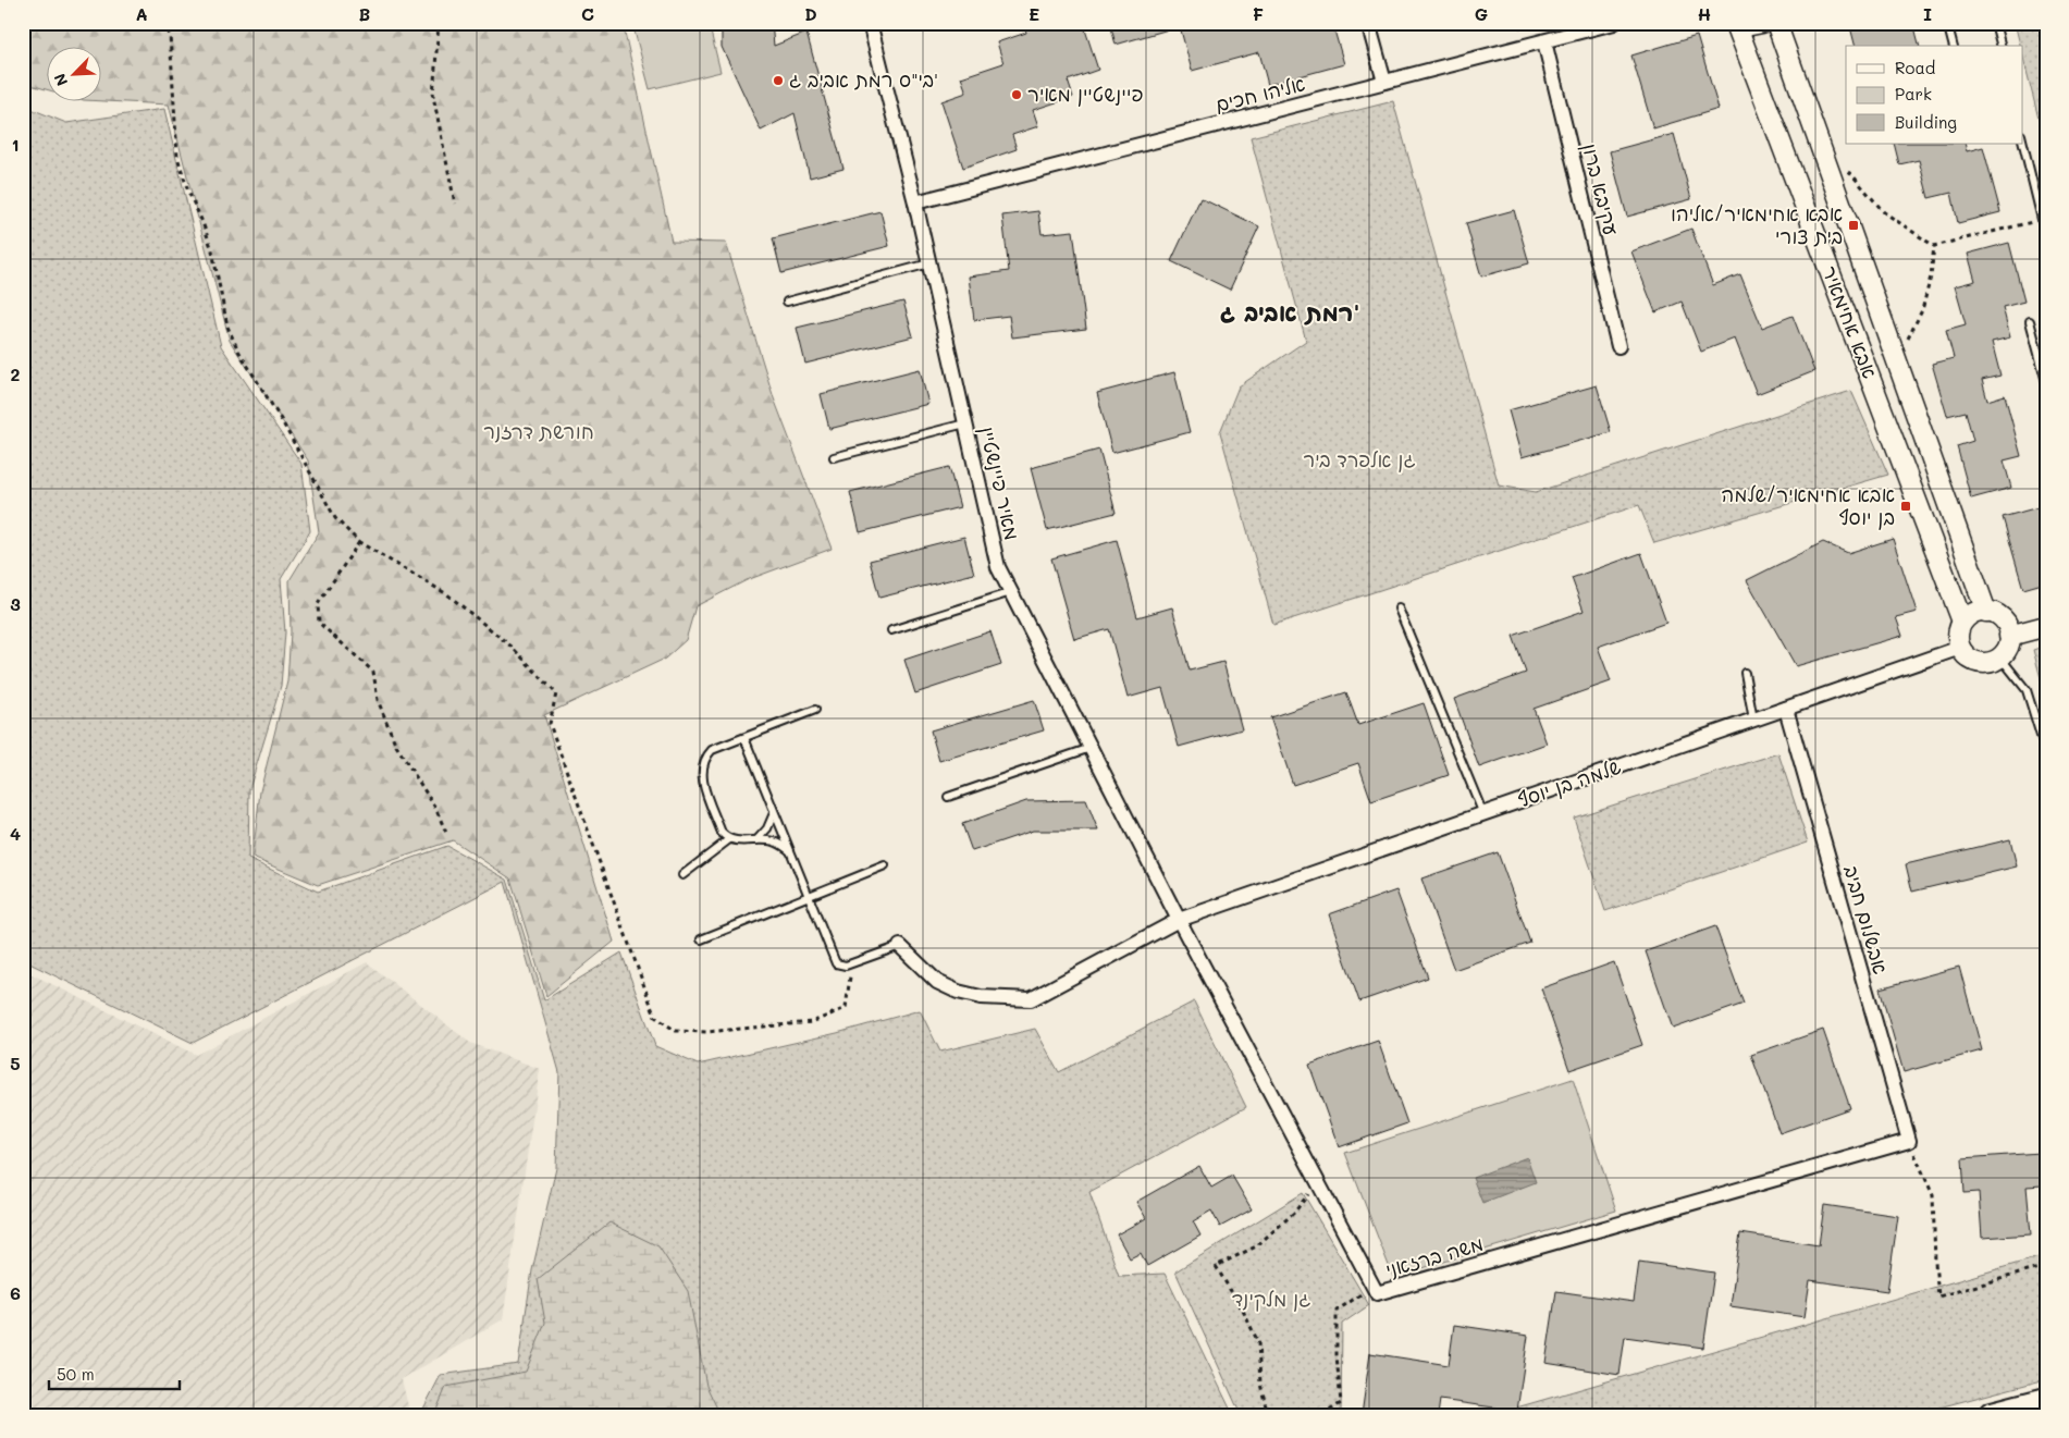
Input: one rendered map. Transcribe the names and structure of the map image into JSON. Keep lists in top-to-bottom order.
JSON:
{
  "streets": {
    "street": [
      "אליהו חכים",
      "עקיבא ברון",
      "אבא אחימאיר",
      "מאיר פיינשטיין",
      "שלמה בן יוסף",
      "אבשלום חביב",
      "משה ברזאני"
    ]
  },
  "crossings": [
    ["אליהו חכים", "עקיבא ברון"],
    ["אליהו חכים", "מאיר פיינשטיין"],
    ["אבא אחימאיר", "שלמה בן יוסף"],
    ["מאיר פיינשטיין", "שלמה בן יוסף"],
    ["מאיר פיינשטיין", "משה ברזאני"],
    ["שלמה בן יוסף", "אבשלום חביב"],
    ["שלמה בן יוסף", "משה ברזאני"],
    ["אבשלום חביב", "משה ברזאני"]
  ],
  "districts": ["רמת אביב ג'"],
  "parks": ["חורשת דרזנר", "גן אלפרד ביר", "גן מלקינד"],
  "places": {
    "other": ["בי\"ס רמת אביב ג'", "פיינשטיין מאיר"],
    "transit": ["אבא אחימאיר/אליהו בית צורי", "אבא אחימאיר/שלמה בן יוסף"]
  },
  "legend": ["Road", "Park", "Building"],
  "scale_bar": "50 m",
  "north": "bottom left",
  "grid": {
    "columns": [
      "A",
      "B",
      "C",
      "D",
      "E",
      "F",
      "G",
      "H",
      "I"
    ],
    "rows": [
      "1",
      "2",
      "3",
      "4",
      "5",
      "6"
    ]
  }
}
